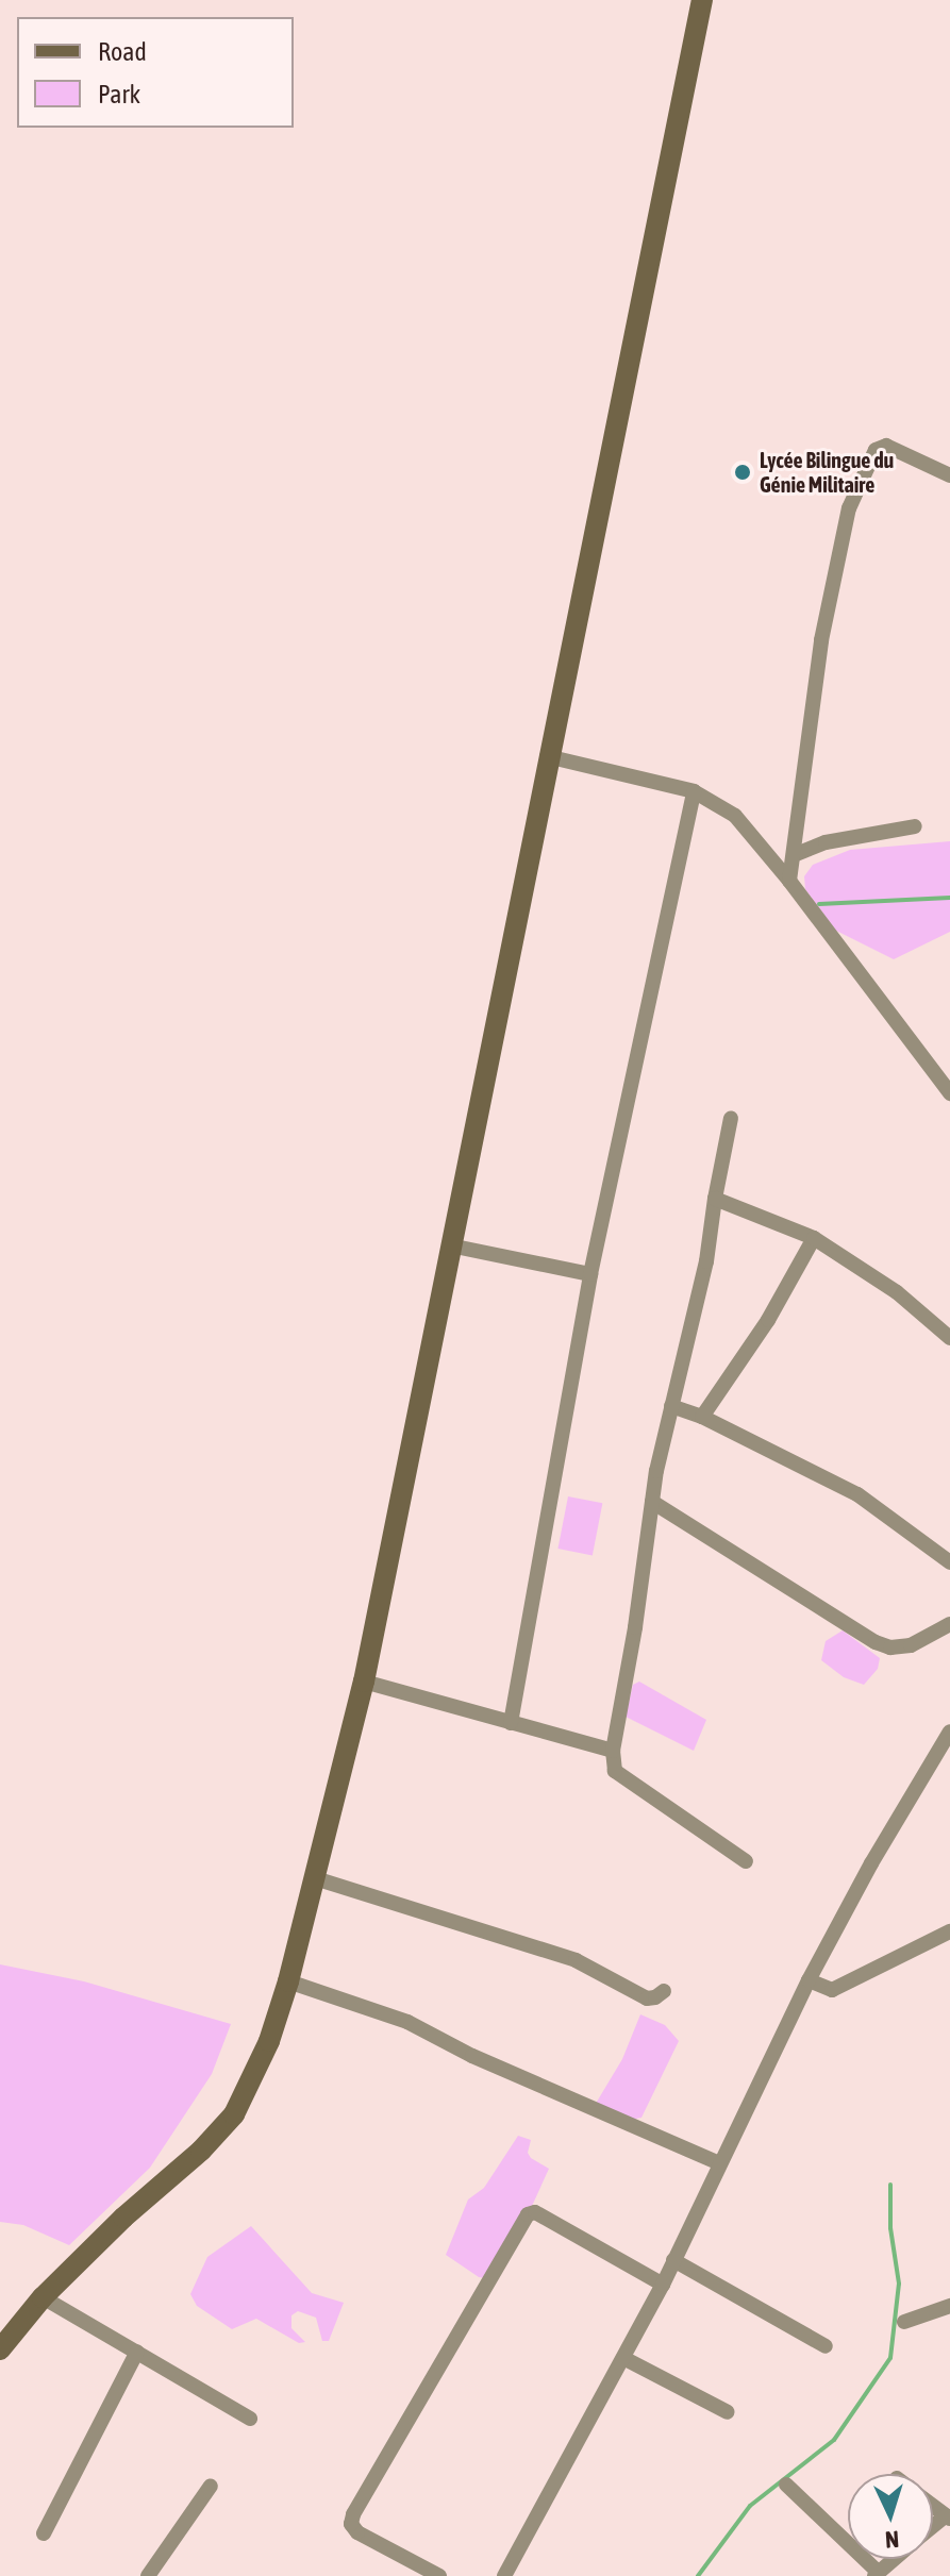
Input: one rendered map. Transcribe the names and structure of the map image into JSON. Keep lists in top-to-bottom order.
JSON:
{
  "places": ["Lycée Bilingue du Génie Militaire"],
  "legend": ["Road", "Park"],
  "north": "bottom"
}
